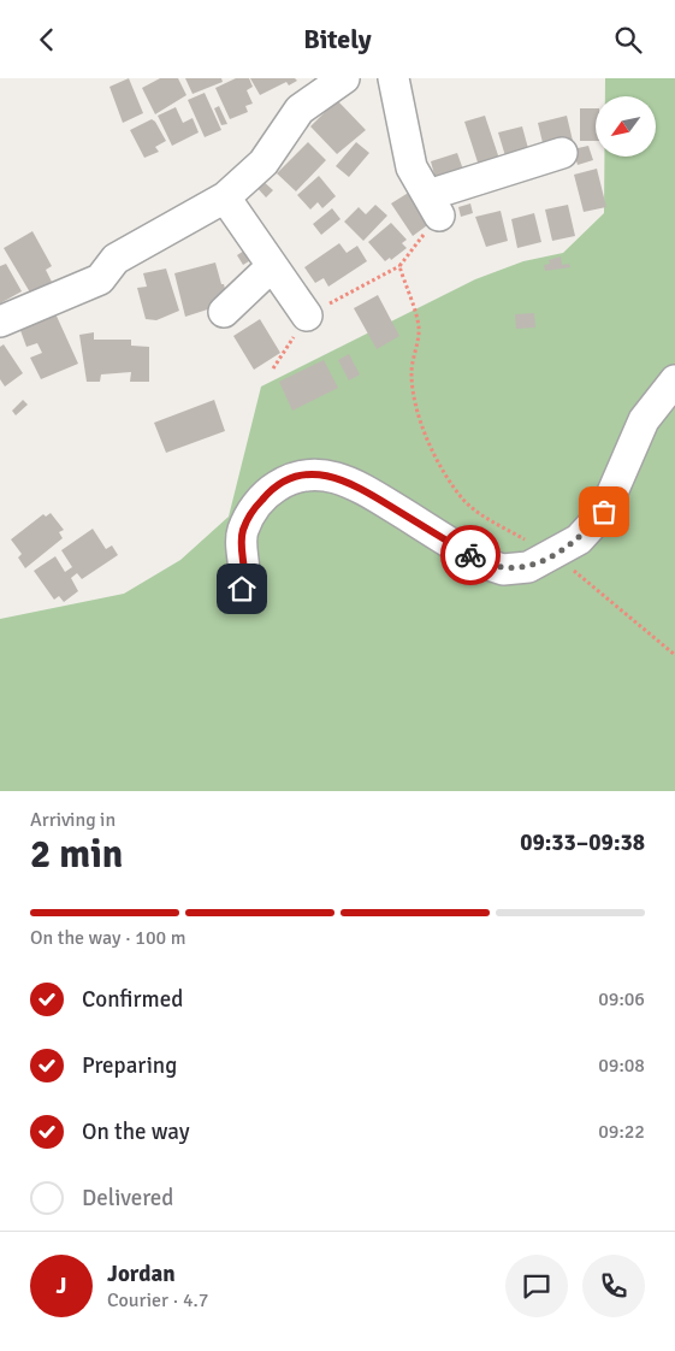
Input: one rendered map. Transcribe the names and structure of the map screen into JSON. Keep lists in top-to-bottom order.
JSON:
{
  "north": "bottom left",
  "page": {
    "header": "Bitely",
    "heading": ["2 min", "Arriving in", "09:33–09:38"],
    "panel": ["Jordan", "Courier · 4.7"],
    "bar": "On the way · 100 m",
    "list": [
      ["Confirmed", "09:06"],
      ["Preparing", "09:08"],
      ["On the way", "09:22"],
      "Delivered"
    ],
    "round": "J"
  }
}
